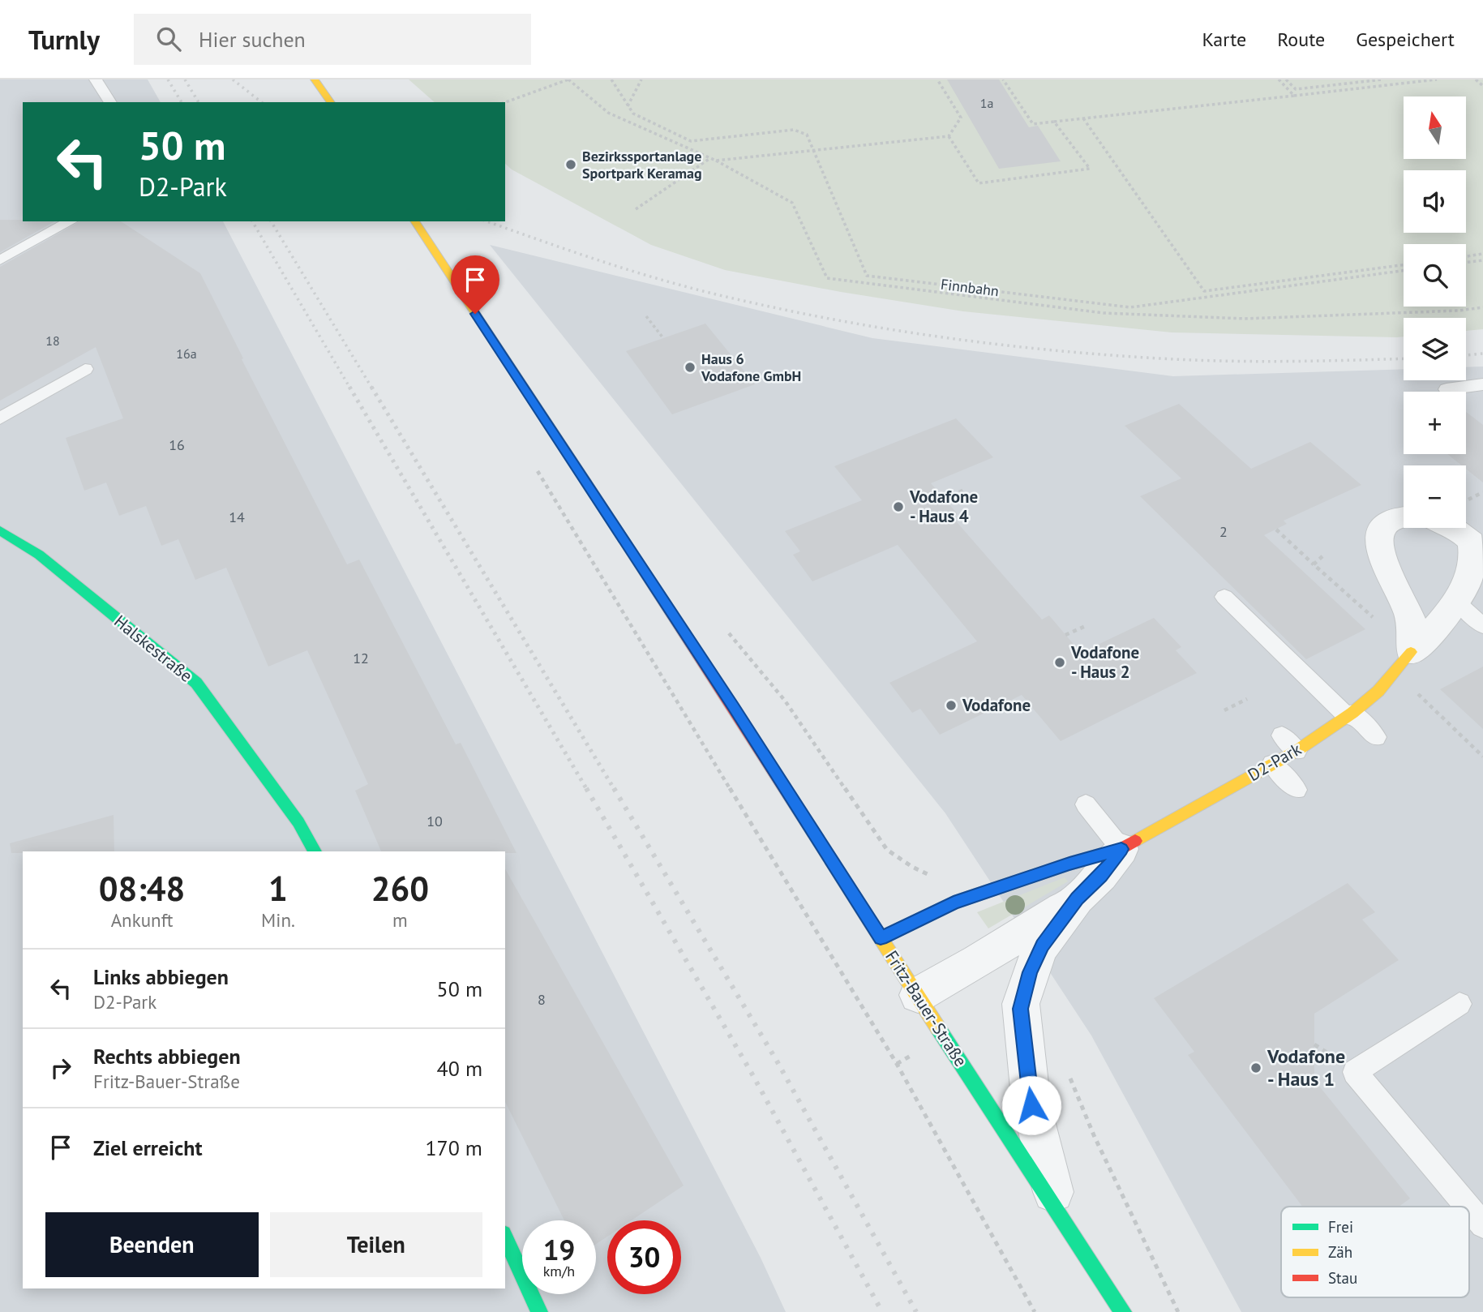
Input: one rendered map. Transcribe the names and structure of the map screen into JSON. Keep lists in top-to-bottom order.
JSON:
{
  "streets": {
    "main road": ["Halskestraße", "D2-Park", "Fritz-Bauer-Straße"],
    "path": ["Finnbahn"]
  },
  "crossings": [
    ["D2-Park", "Fritz-Bauer-Straße"]
  ],
  "places": [
    "Bezirkssportanlage Sportpark Keramag",
    "Haus 6 Vodafone GmbH",
    "Vodafone - Haus 4",
    "Vodafone - Haus 2",
    "Vodafone",
    "Vodafone - Haus 1"
  ],
  "house_numbers": [
    "1a",
    "18",
    "16a",
    "16",
    "14",
    "2",
    "12",
    "10",
    "8"
  ],
  "legend": ["Frei", "Zäh", "Stau"],
  "north": "top",
  "page": {
    "header": "Turnly",
    "search": "Hier suchen",
    "nav": ["Karte", "Route", "Gespeichert"],
    "map_buttons": ["+", "−"],
    "turn": ["50 m", "D2-Park"],
    "eta": [
      "08:48",
      "Ankunft",
      "1",
      "Min.",
      "260",
      "m"
    ],
    "list": [
      {
        "name": "Links abbiegen",
        "note": "D2-Park",
        "value": "50 m"
      },
      {
        "name": "Rechts abbiegen",
        "note": "Fritz-Bauer-Straße",
        "value": "40 m"
      },
      {
        "name": "Ziel erreicht",
        "value": "170 m"
      }
    ],
    "buttons": ["Beenden", "Teilen"],
    "speed": "19 km/h",
    "limit": "30"
  }
}
